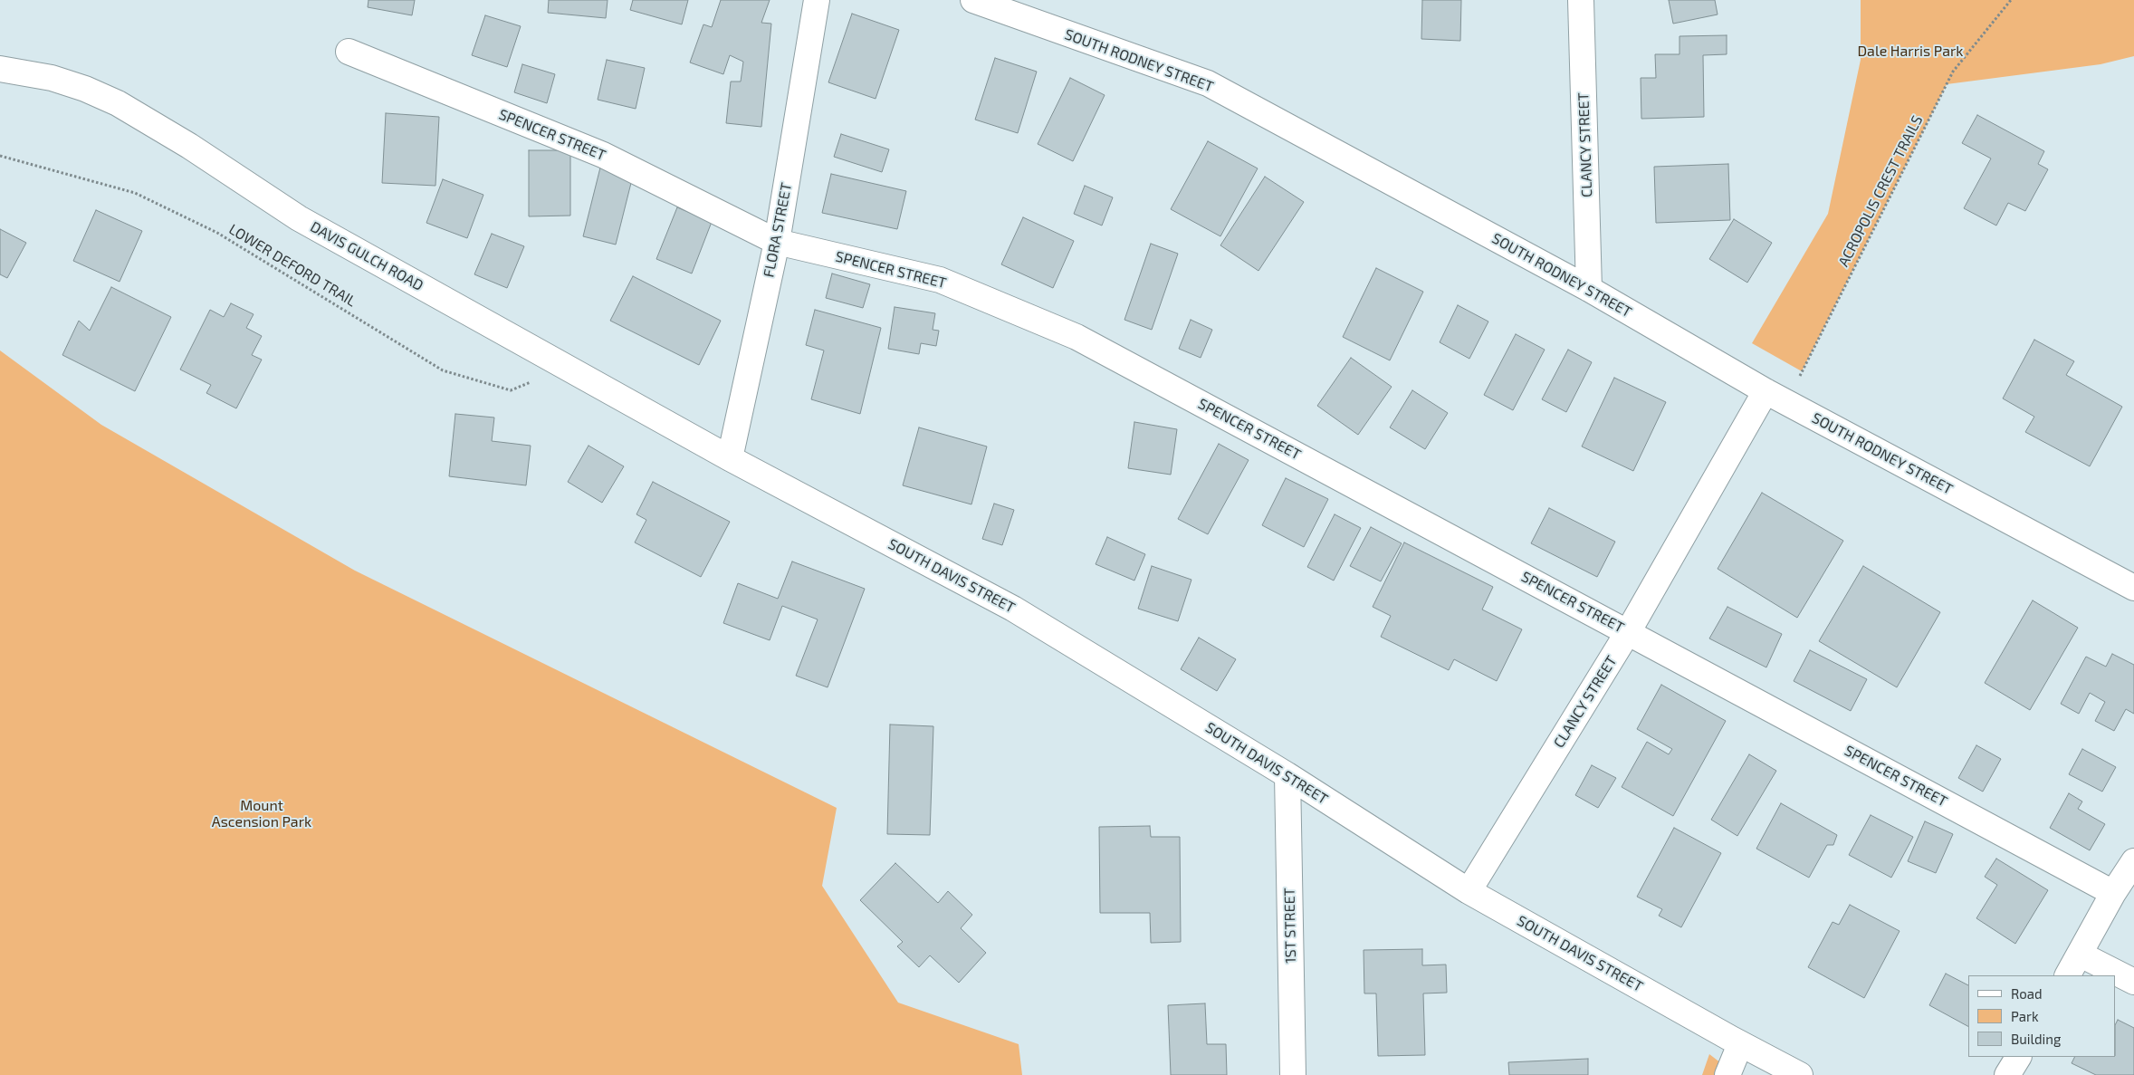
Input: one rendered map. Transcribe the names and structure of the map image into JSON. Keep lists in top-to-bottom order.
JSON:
{
  "streets": {
    "street": [
      "SOUTH RODNEY STREET",
      "SPENCER STREET",
      "CLANCY STREET",
      "FLORA STREET",
      "DAVIS GULCH ROAD",
      "SOUTH DAVIS STREET",
      "1ST STREET"
    ],
    "path": ["ACROPOLIS CREST TRAILS", "LOWER DEFORD TRAIL"]
  },
  "crossings": [
    ["SOUTH RODNEY STREET", "CLANCY STREET"],
    ["SOUTH RODNEY STREET", "ACROPOLIS CREST TRAILS"],
    ["SPENCER STREET", "CLANCY STREET"],
    ["SPENCER STREET", "FLORA STREET"],
    ["CLANCY STREET", "ACROPOLIS CREST TRAILS"],
    ["CLANCY STREET", "SOUTH DAVIS STREET"],
    ["FLORA STREET", "DAVIS GULCH ROAD"],
    ["FLORA STREET", "SOUTH DAVIS STREET"],
    ["DAVIS GULCH ROAD", "LOWER DEFORD TRAIL"],
    ["DAVIS GULCH ROAD", "SOUTH DAVIS STREET"],
    ["SOUTH DAVIS STREET", "1ST STREET"]
  ],
  "parks": ["Dale Harris Park", "Mount Ascension Park"],
  "legend": ["Road", "Park", "Building"]
}
